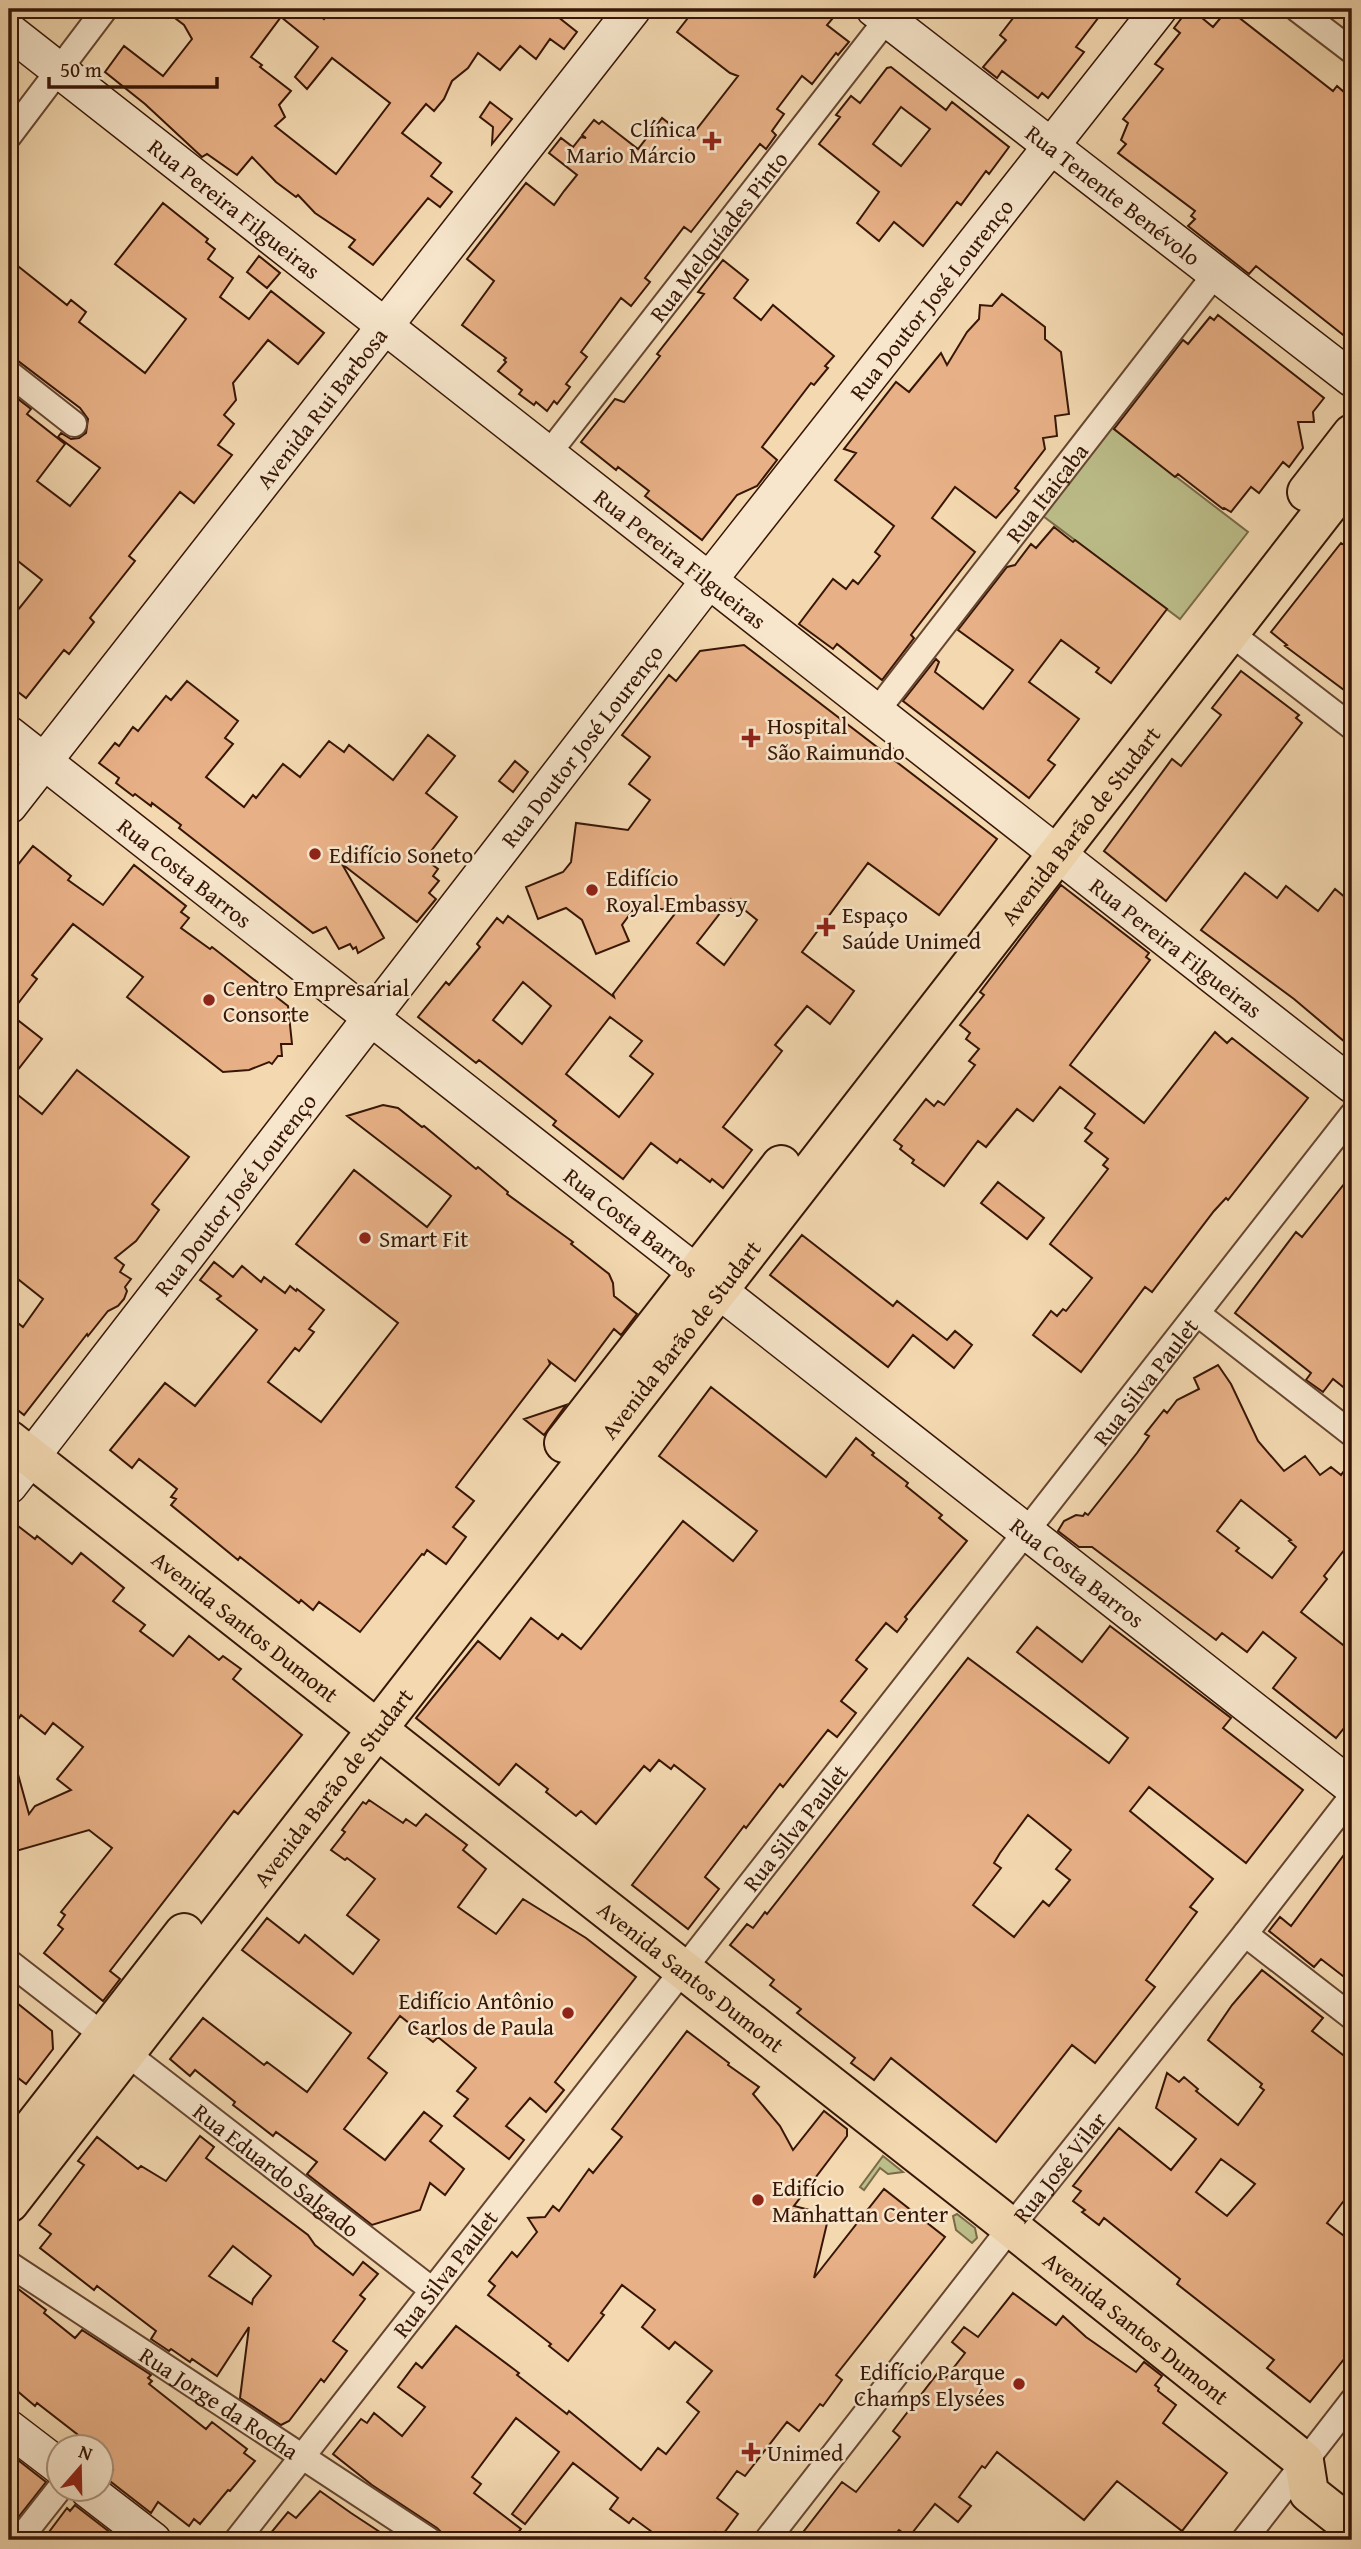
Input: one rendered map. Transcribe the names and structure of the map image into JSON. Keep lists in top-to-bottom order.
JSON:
{
  "streets": {
    "main road": ["Avenida Barão de Studart", "Avenida Santos Dumont"],
    "street": [
      "Rua Tenente Benévolo",
      "Rua Pereira Filgueiras",
      "Rua Melquíades Pinto",
      "Rua Doutor José Lourenço",
      "Avenida Rui Barbosa",
      "Rua Itaiçaba",
      "Rua Costa Barros",
      "Rua Silva Paulet",
      "Rua José Vilar",
      "Rua Eduardo Salgado",
      "Rua Jorge da Rocha"
    ]
  },
  "crossings": [
    ["Rua Tenente Benévolo", "Rua Melquíades Pinto"],
    ["Rua Tenente Benévolo", "Rua Doutor José Lourenço"],
    ["Rua Tenente Benévolo", "Rua Itaiçaba"],
    ["Rua Pereira Filgueiras", "Rua Melquíades Pinto"],
    ["Rua Pereira Filgueiras", "Rua Doutor José Lourenço"],
    ["Rua Pereira Filgueiras", "Avenida Rui Barbosa"],
    ["Rua Pereira Filgueiras", "Rua Itaiçaba"],
    ["Rua Pereira Filgueiras", "Avenida Barão de Studart"],
    ["Rua Doutor José Lourenço", "Rua Costa Barros"],
    ["Rua Doutor José Lourenço", "Avenida Santos Dumont"],
    ["Avenida Rui Barbosa", "Rua Costa Barros"],
    ["Avenida Barão de Studart", "Rua Costa Barros"],
    ["Avenida Barão de Studart", "Avenida Santos Dumont"],
    ["Avenida Barão de Studart", "Rua Eduardo Salgado"],
    ["Rua Costa Barros", "Rua Silva Paulet"],
    ["Rua Silva Paulet", "Avenida Santos Dumont"],
    ["Rua Silva Paulet", "Rua Eduardo Salgado"],
    ["Rua Silva Paulet", "Rua Jorge da Rocha"],
    ["Avenida Santos Dumont", "Rua José Vilar"]
  ],
  "places": {
    "health": [
      "Clínica Mario Márcio",
      "Hospital São Raimundo",
      "Espaço Saúde Unimed",
      "Unimed"
    ],
    "other": [
      "Edifício Soneto",
      "Edifício Royal Embassy",
      "Centro Empresarial Consorte",
      "Smart Fit",
      "Edifício Antônio Carlos de Paula",
      "Edifício Manhattan Center",
      "Edifício Parque Champs Elysées"
    ]
  },
  "scale_bar": "50 m",
  "north": "top"
}
